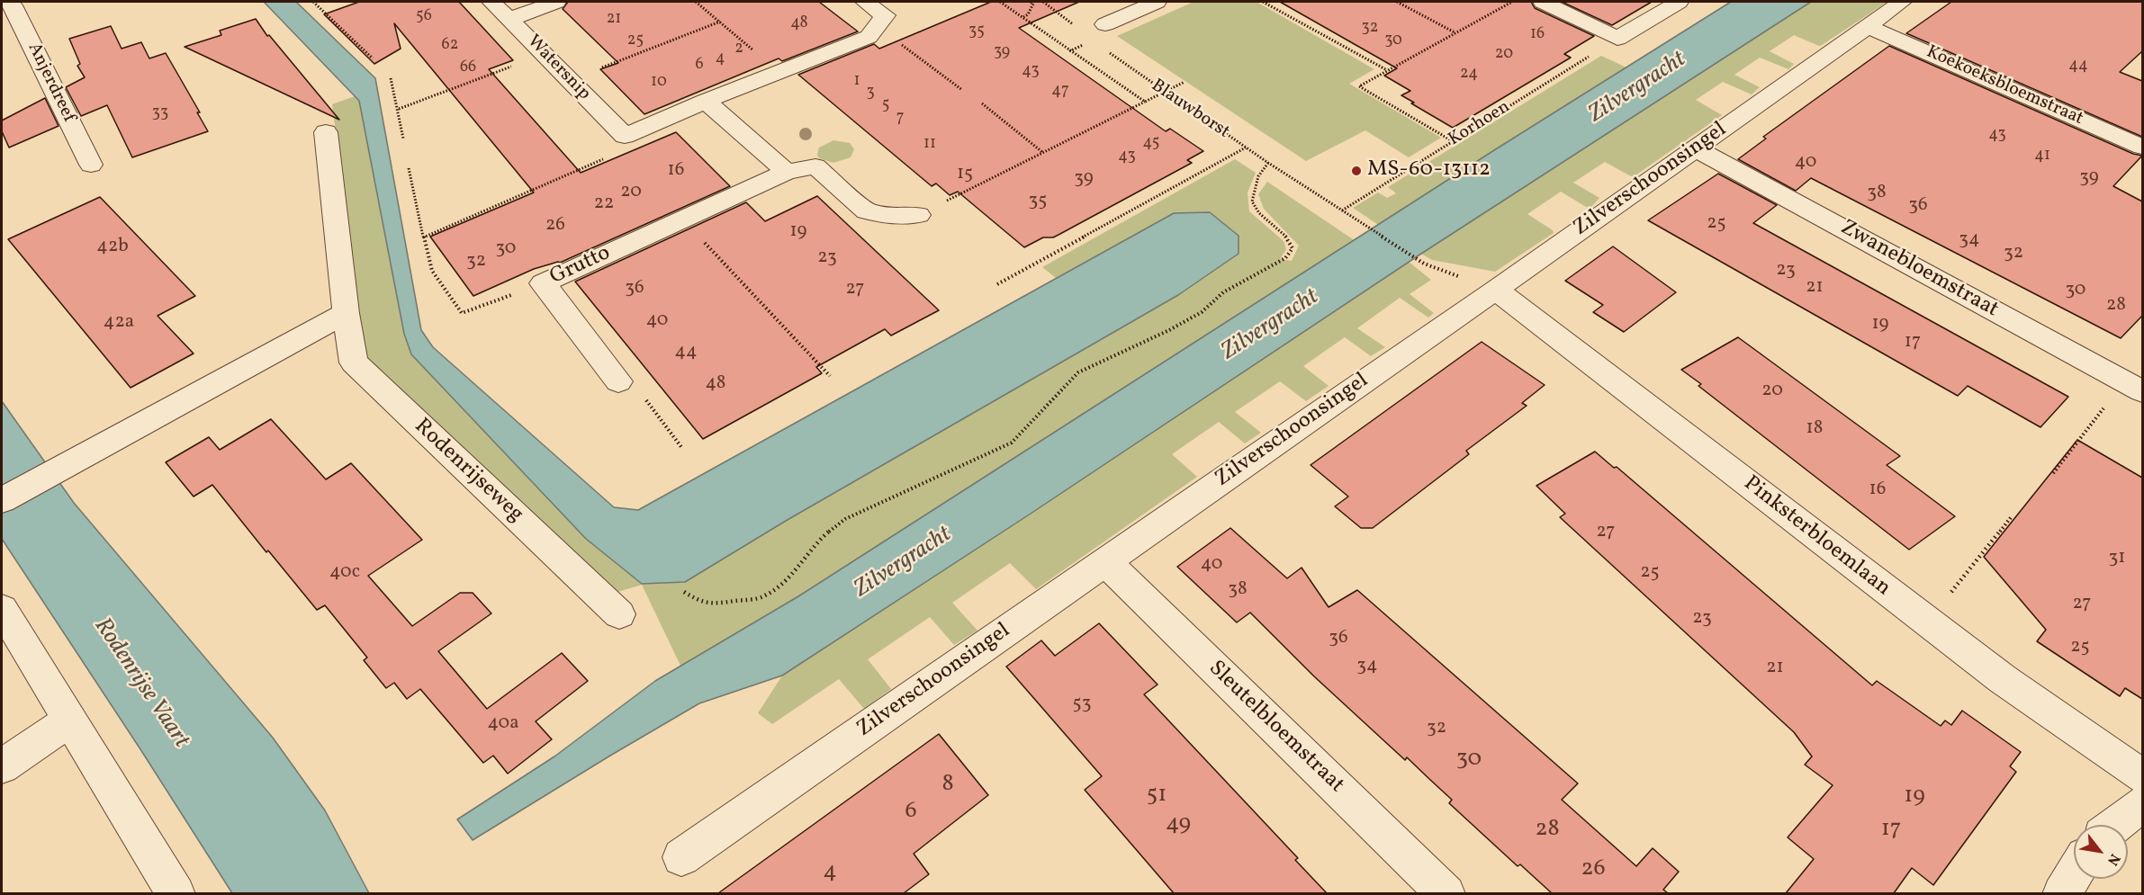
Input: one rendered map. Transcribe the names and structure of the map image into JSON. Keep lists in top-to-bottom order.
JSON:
{
  "streets": {
    "street": [
      "Watersnip",
      "Anjerdreef",
      "Koekoeksbloemstraat",
      "Zilverschoonsingel",
      "Grutto",
      "Zwanebloemstraat",
      "Rodenrijseweg",
      "Pinksterbloemlaan",
      "Sleutelbloemstraat"
    ],
    "path": ["Blauwborst", "Korhoen"]
  },
  "crossings": [
    ["Koekoeksbloemstraat", "Zilverschoonsingel"],
    ["Blauwborst", "Korhoen"],
    ["Zilverschoonsingel", "Zwanebloemstraat"],
    ["Zilverschoonsingel", "Pinksterbloemlaan"],
    ["Zilverschoonsingel", "Sleutelbloemstraat"]
  ],
  "water": ["Zilvergracht", "Rodenrijse Vaart"],
  "places": ["MS-60-13112"],
  "house_numbers": [
    "56",
    "21",
    "48",
    "32",
    "35",
    "16",
    "25",
    "30",
    "62",
    "2",
    "39",
    "20",
    "4",
    "6",
    "44",
    "66",
    "43",
    "24",
    "1",
    "10",
    "47",
    "3",
    "5",
    "33",
    "7",
    "43",
    "45",
    "11",
    "41",
    "43",
    "40",
    "16",
    "15",
    "39",
    "39",
    "20",
    "38",
    "35",
    "22",
    "36",
    "25",
    "26",
    "19",
    "34",
    "42b",
    "30",
    "32",
    "23",
    "32",
    "23",
    "21",
    "36",
    "27",
    "30",
    "28",
    "40",
    "42a",
    "19",
    "17",
    "44",
    "48",
    "20",
    "18",
    "16",
    "27",
    "31",
    "40",
    "40c",
    "25",
    "38",
    "27",
    "23",
    "36",
    "25",
    "34",
    "21",
    "53",
    "40a",
    "32",
    "30",
    "8",
    "51",
    "19",
    "6",
    "49",
    "28",
    "17",
    "26",
    "4"
  ],
  "north": "bottom right"
}
